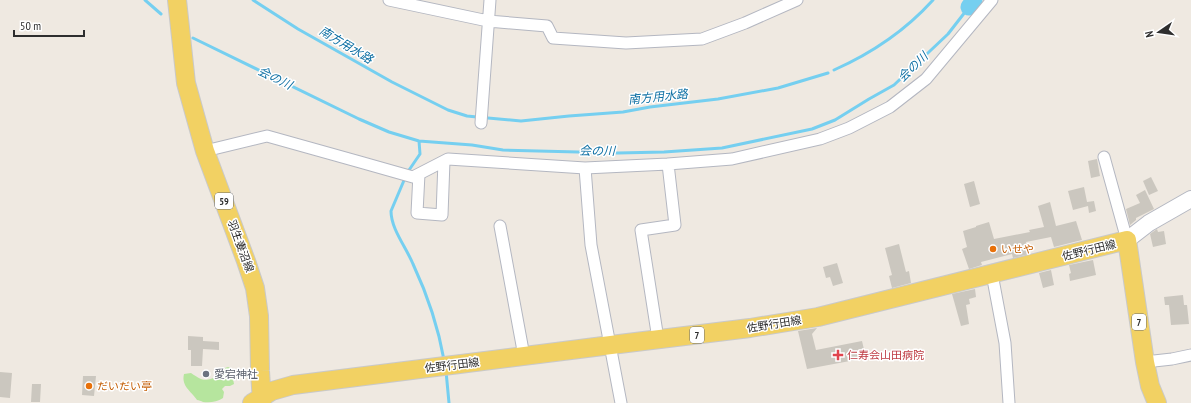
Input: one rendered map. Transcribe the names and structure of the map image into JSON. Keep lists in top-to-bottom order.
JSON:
{
  "streets": {
    "main road": [
      "59",
      "羽生妻沼線",
      "佐野行田線",
      "7"
    ]
  },
  "crossings": [
    ["羽生妻沼線", "佐野行田線"]
  ],
  "water": ["南方用水路", "会の川"],
  "places": {
    "other": ["いせや", "愛宕神社", "だいだい亭"],
    "health": ["仁寿会山田病院"]
  },
  "scale_bar": "50 m",
  "north": "left"
}
